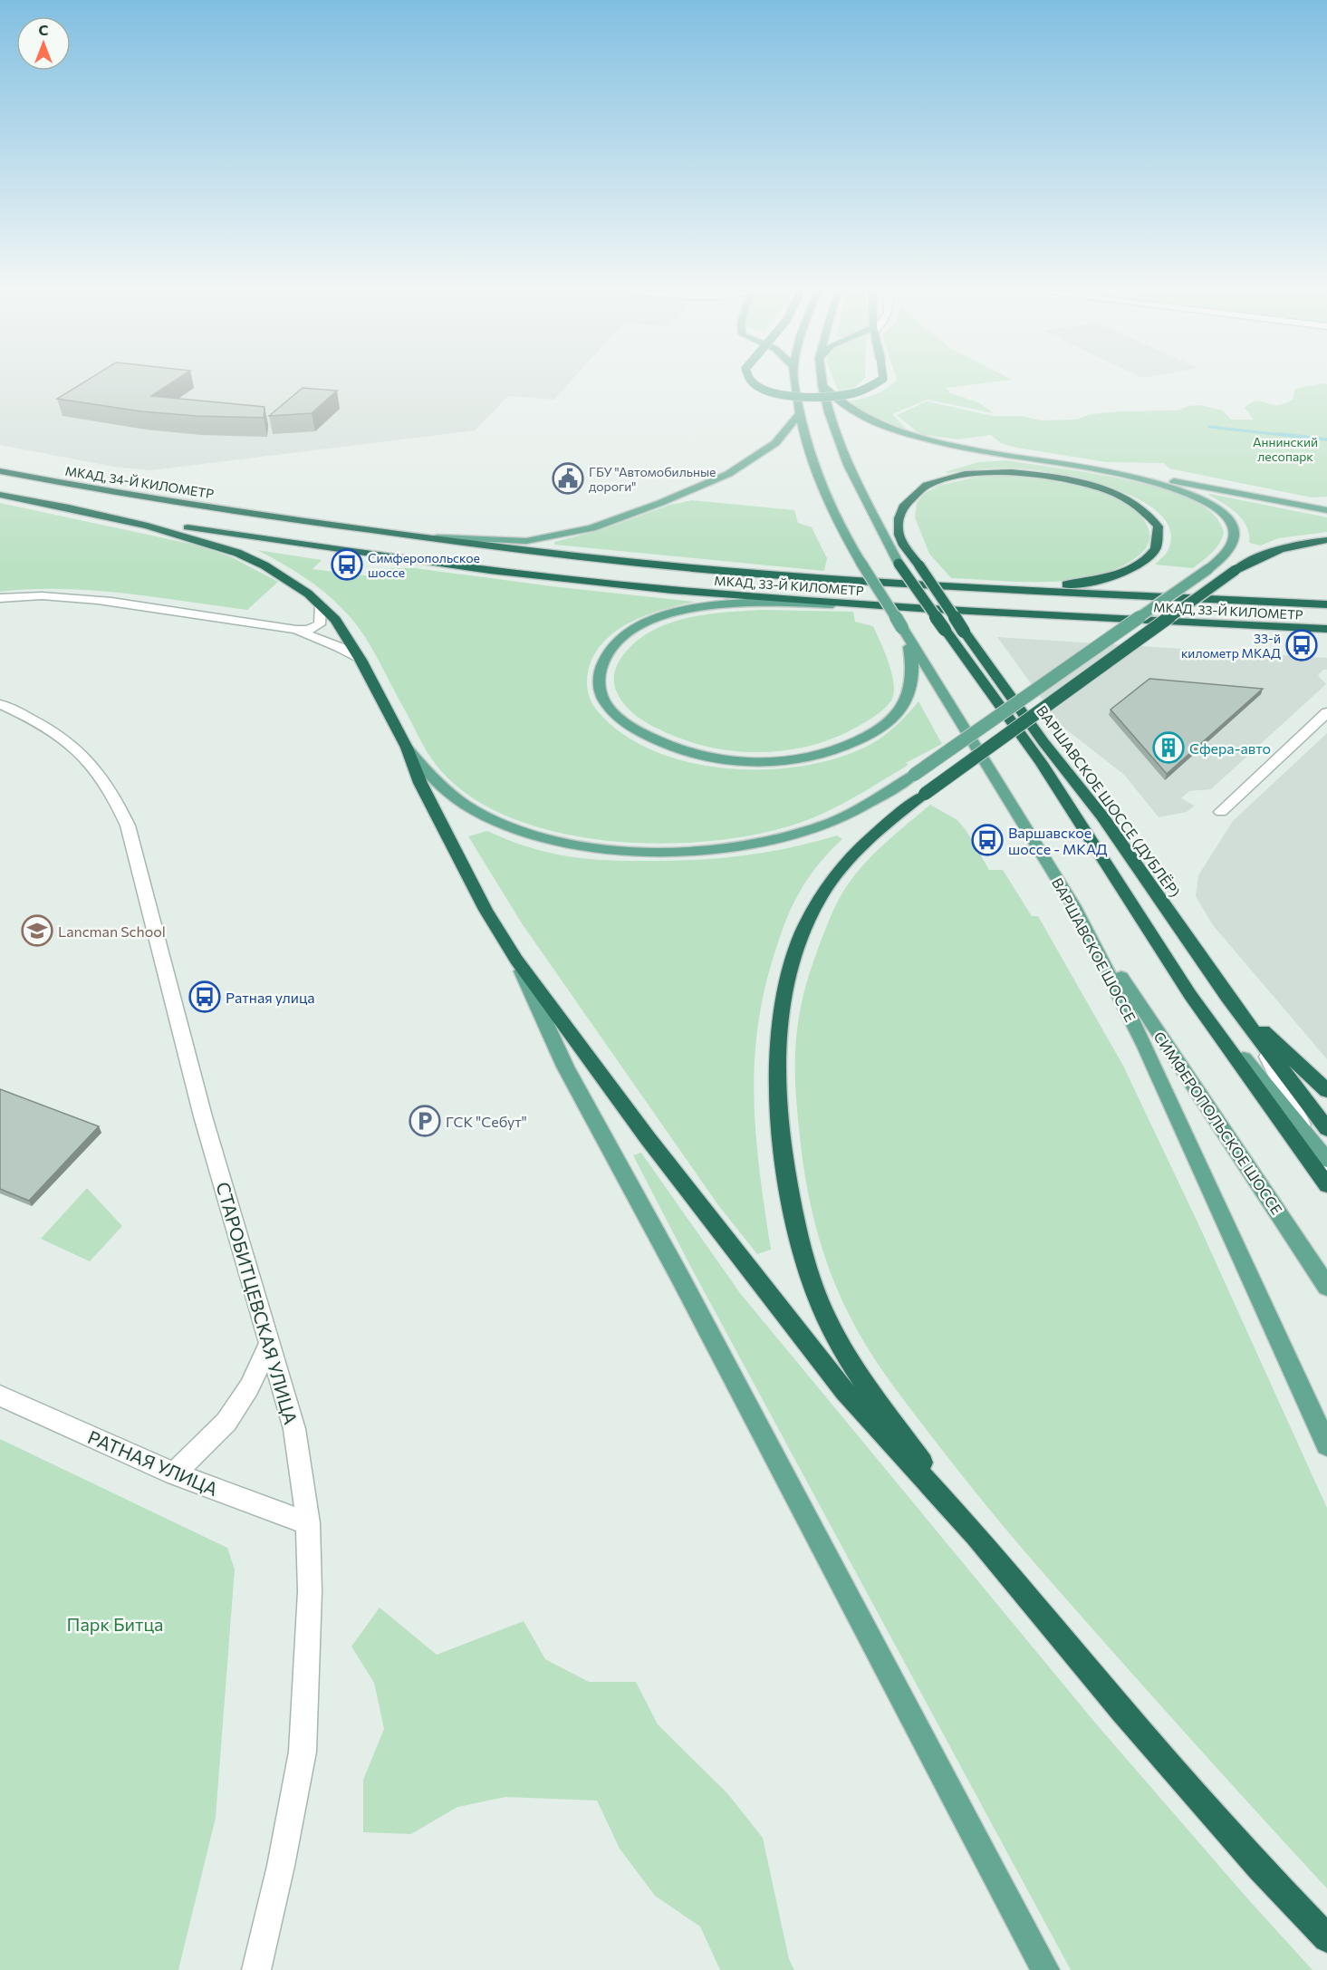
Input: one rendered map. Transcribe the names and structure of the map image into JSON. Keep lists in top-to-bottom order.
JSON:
{
  "streets": {
    "highway": ["МКАД, 34-Й КИЛОМЕТР", "МКАД, 33-Й КИЛОМЕТР", "ВАРШАВСКОЕ ШОССЕ (ДУБЛЁР)"],
    "main road": ["ВАРШАВСКОЕ ШОССЕ", "СИМФЕРОПОЛЬСКОЕ ШОССЕ"],
    "street": ["СТАРОБИТЦЕВСКАЯ УЛИЦА", "РАТНАЯ УЛИЦА"]
  },
  "crossings": [
    ["МКАД, 34-Й КИЛОМЕТР", "МКАД, 33-Й КИЛОМЕТР"],
    ["ВАРШАВСКОЕ ШОССЕ", "СИМФЕРОПОЛЬСКОЕ ШОССЕ"],
    ["СТАРОБИТЦЕВСКАЯ УЛИЦА", "РАТНАЯ УЛИЦА"]
  ],
  "parks": ["Аннинский лесопарк", "Парк Битца"],
  "places": {
    "public building": ["ГБУ \"Автомобильные дороги\""],
    "bus stop": [
      "Симферопольское шоссе",
      "33-й километр МКАД",
      "Варшавское шоссе - МКАД",
      "Ратная улица"
    ],
    "building": ["Сфера-авто"],
    "school or university": ["Lancman School"],
    "parking": ["ГСК \"Себут\""]
  },
  "north": "top"
}
